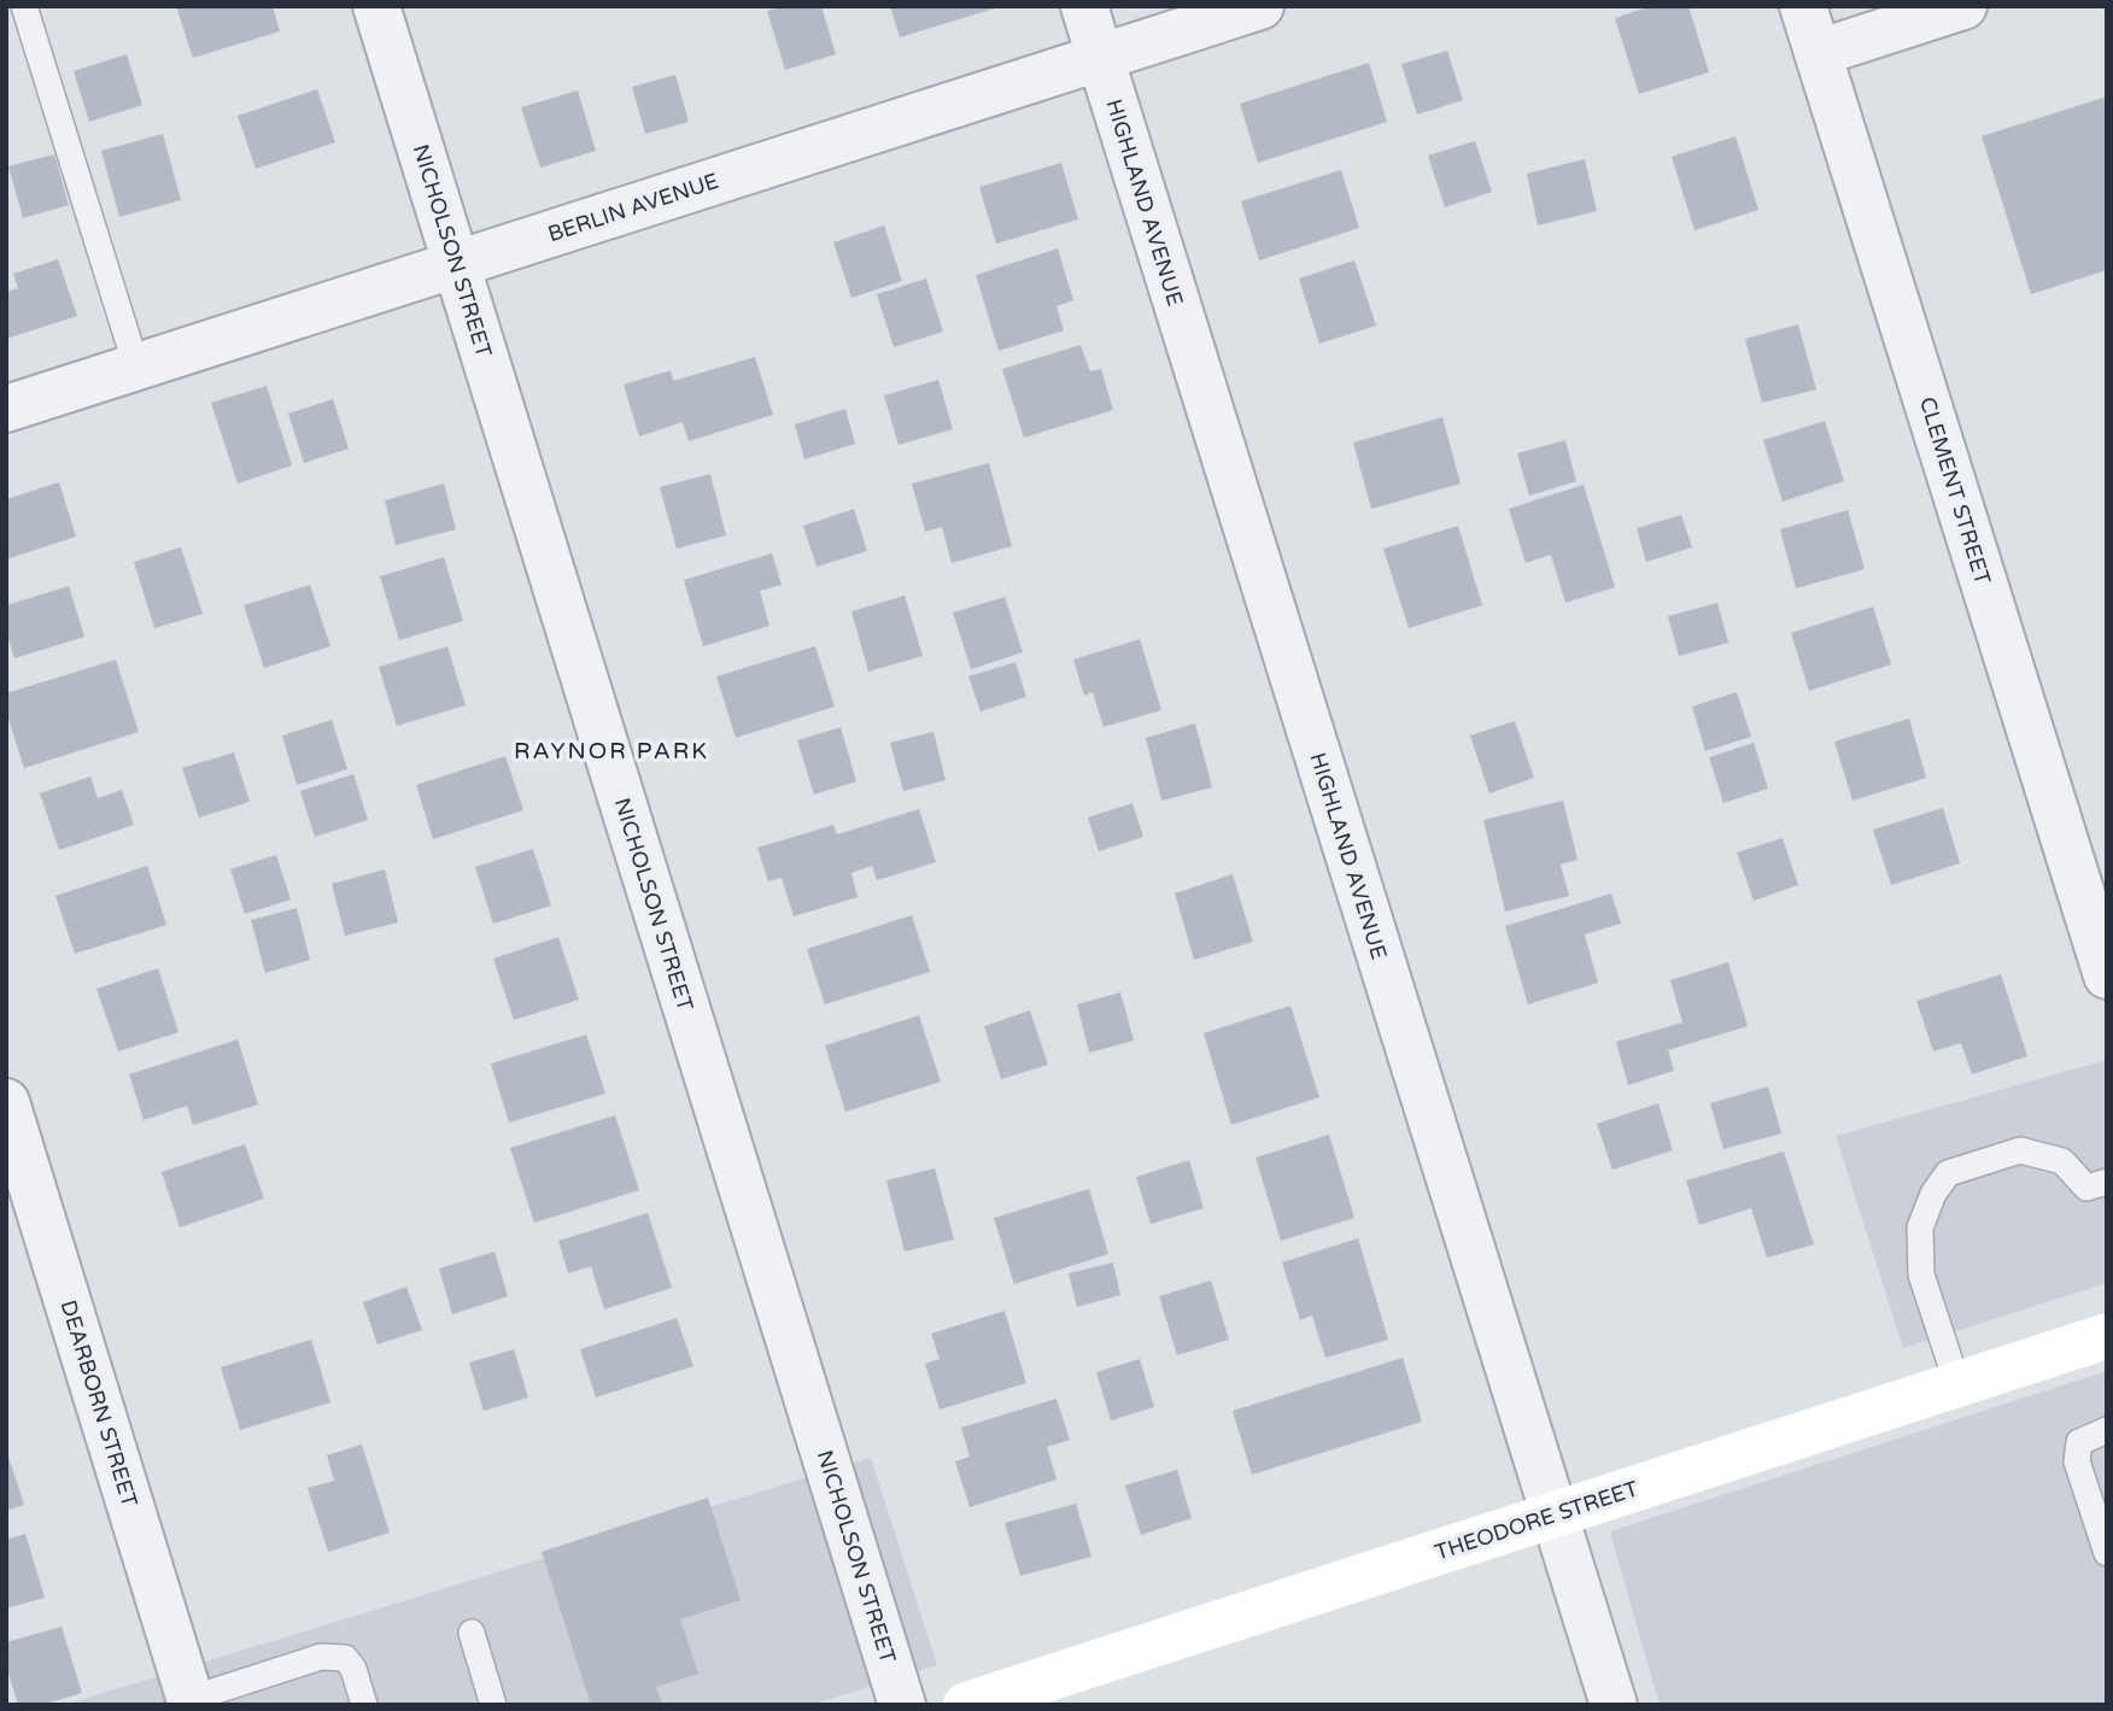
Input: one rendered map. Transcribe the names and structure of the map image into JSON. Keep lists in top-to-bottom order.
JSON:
{
  "streets": {
    "main road": ["THEODORE STREET"],
    "street": [
      "HIGHLAND AVENUE",
      "BERLIN AVENUE",
      "NICHOLSON STREET",
      "CLEMENT STREET",
      "DEARBORN STREET"
    ]
  },
  "crossings": [
    ["HIGHLAND AVENUE", "BERLIN AVENUE"],
    ["HIGHLAND AVENUE", "THEODORE STREET"],
    ["BERLIN AVENUE", "NICHOLSON STREET"]
  ],
  "districts": ["RAYNOR PARK"]
}
